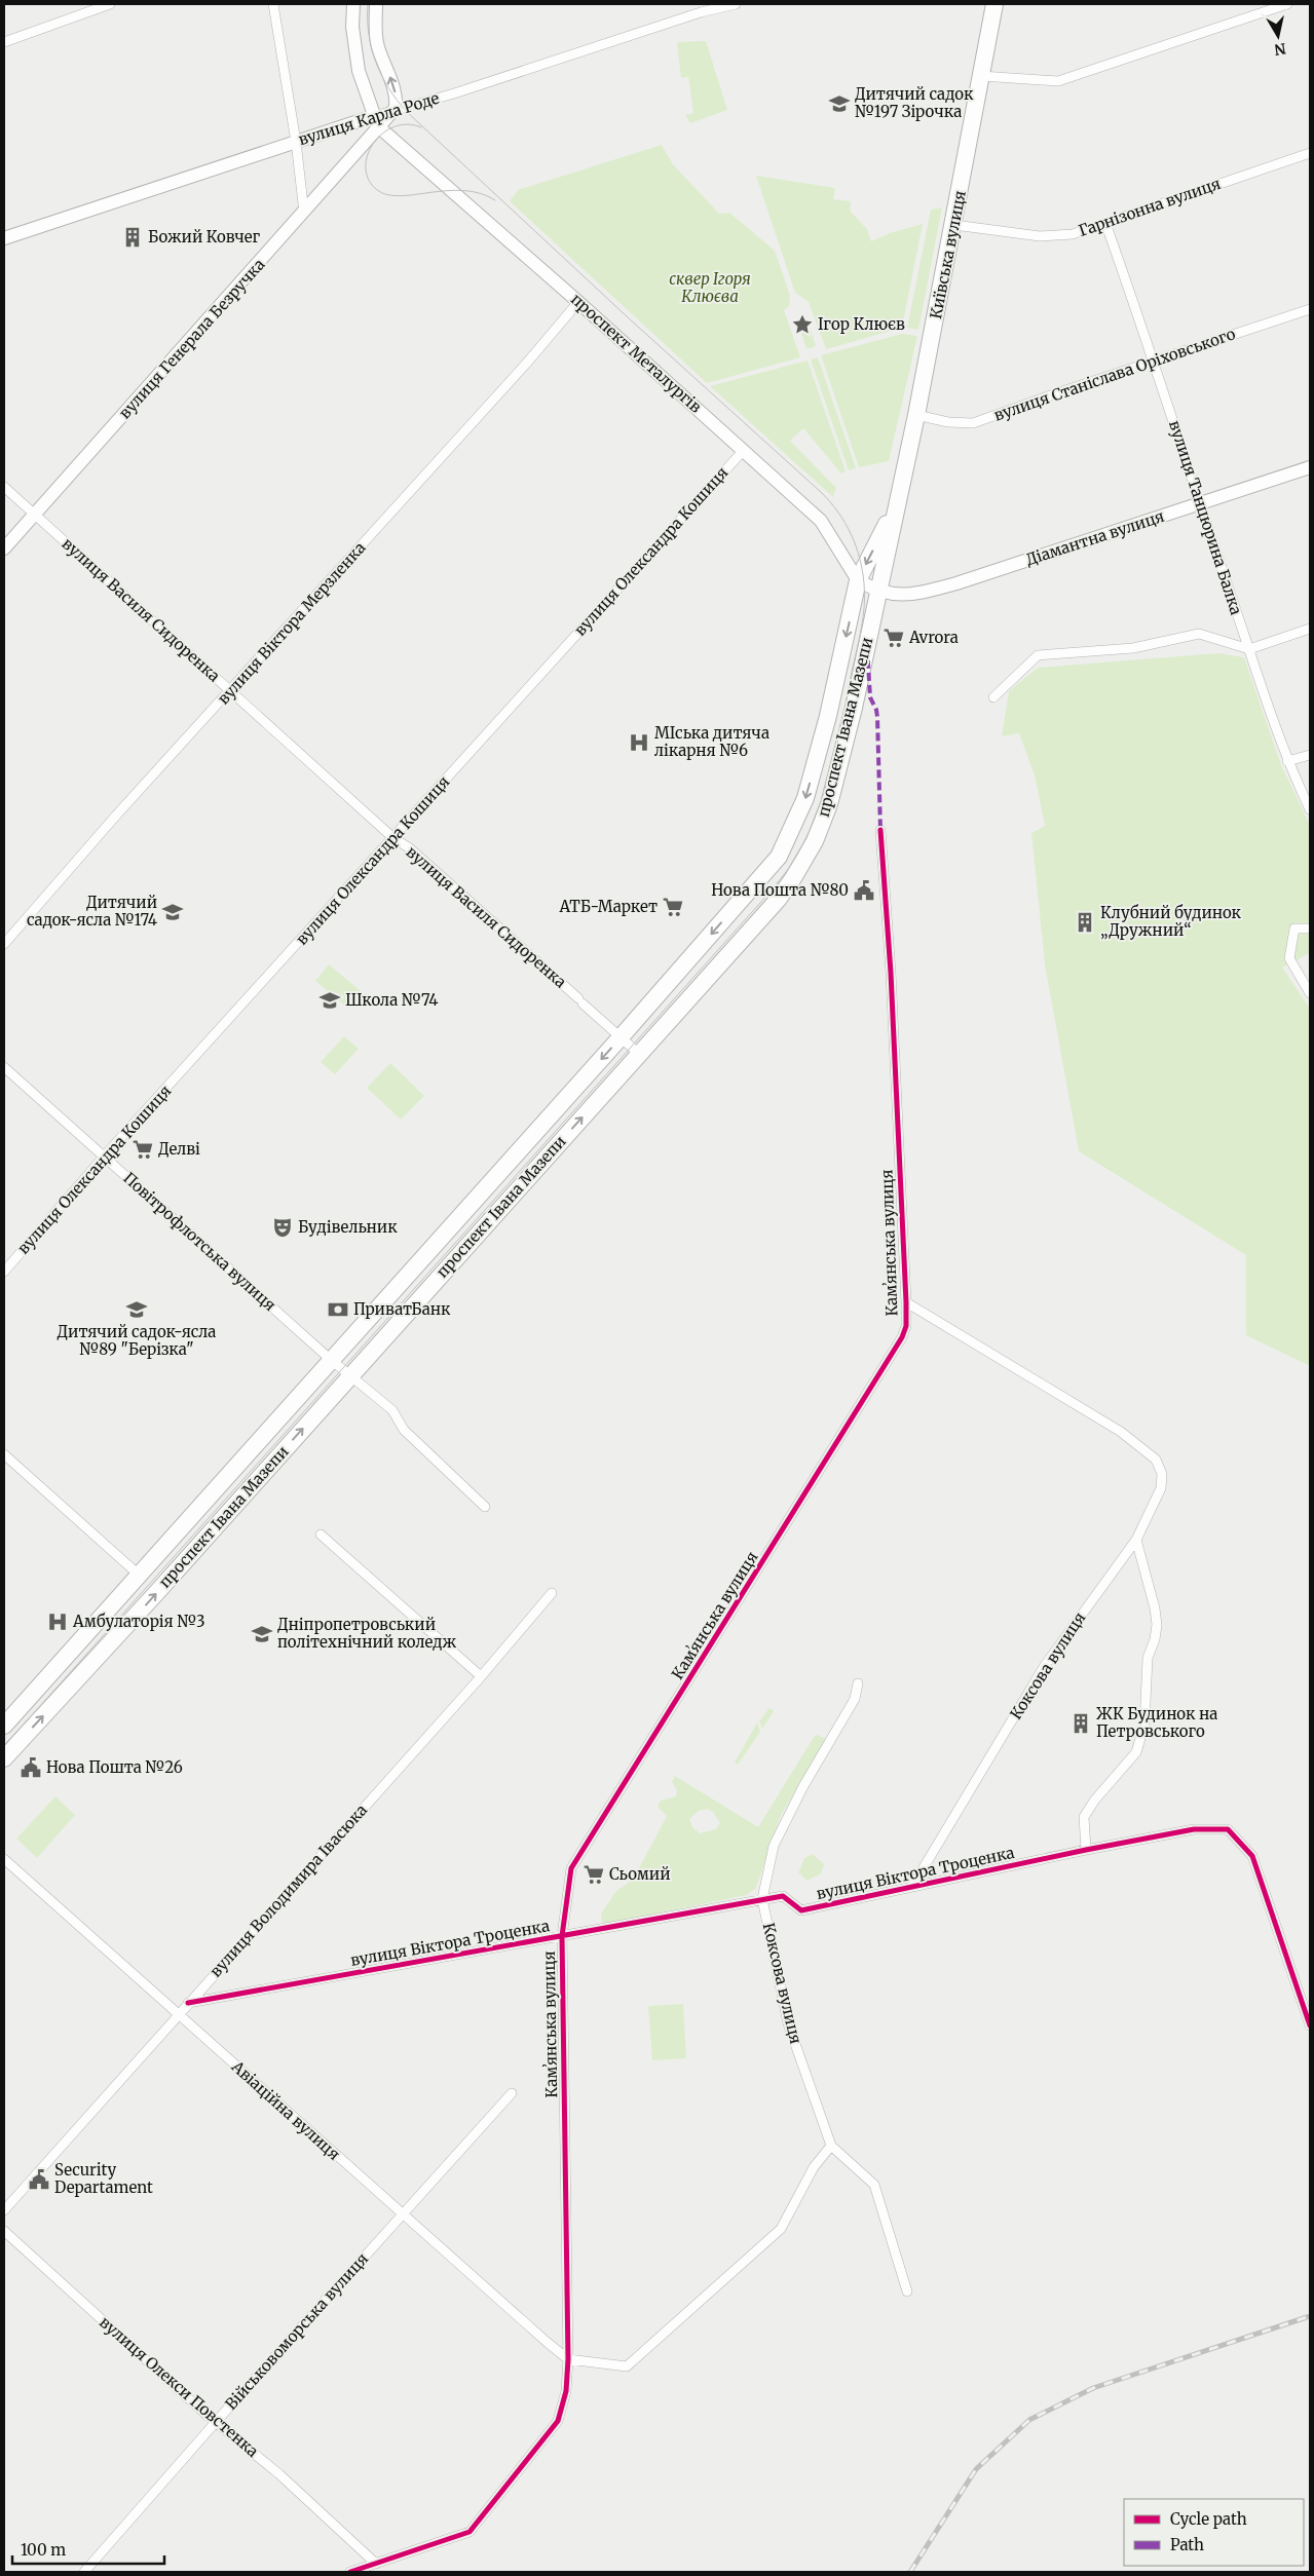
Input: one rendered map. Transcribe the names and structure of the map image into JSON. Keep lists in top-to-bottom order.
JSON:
{
  "streets": {
    "highway": ["Київська вулиця", "проспект Івана Мазепи"],
    "street": [
      "вулиця Карла Роде",
      "Гарнізонна вулиця",
      "вулиця Генерала Безручка",
      "проспект Металургів",
      "вулиця Станіслава Оріховського",
      "вулиця Танцюрина Балка",
      "Діамантна вулиця",
      "вулиця Олександра Кошиця",
      "вулиця Василя Сидоренка",
      "вулиця Віктора Мерзленка",
      "Повітрофлотська вулиця",
      "Камʼянська вулиця",
      "Коксова вулиця",
      "вулиця Віктора Троценка",
      "вулиця Володимира Івасюка",
      "Авіаційна вулиця",
      "Військовоморська вулиця",
      "вулиця Олекси Повстенка"
    ]
  },
  "crossings": [
    ["вулиця Карла Роде", "вулиця Генерала Безручка"],
    ["вулиця Карла Роде", "проспект Металургів"],
    ["Гарнізонна вулиця", "Київська вулиця"],
    ["Гарнізонна вулиця", "вулиця Танцюрина Балка"],
    ["Київська вулиця", "проспект Металургів"],
    ["Київська вулиця", "вулиця Станіслава Оріховського"],
    ["Київська вулиця", "Діамантна вулиця"],
    ["Київська вулиця", "проспект Івана Мазепи"],
    ["вулиця Генерала Безручка", "проспект Металургів"],
    ["вулиця Генерала Безручка", "вулиця Василя Сидоренка"],
    ["проспект Металургів", "вулиця Олександра Кошиця"],
    ["проспект Металургів", "вулиця Віктора Мерзленка"],
    ["проспект Металургів", "проспект Івана Мазепи"],
    ["вулиця Станіслава Оріховського", "вулиця Танцюрина Балка"],
    ["вулиця Танцюрина Балка", "Діамантна вулиця"],
    ["Діамантна вулиця", "проспект Івана Мазепи"],
    ["вулиця Олександра Кошиця", "вулиця Василя Сидоренка"],
    ["вулиця Олександра Кошиця", "Повітрофлотська вулиця"],
    ["вулиця Василя Сидоренка", "вулиця Віктора Мерзленка"],
    ["вулиця Василя Сидоренка", "проспект Івана Мазепи"],
    ["проспект Івана Мазепи", "Повітрофлотська вулиця"],
    ["Камʼянська вулиця", "Коксова вулиця"],
    ["Камʼянська вулиця", "вулиця Віктора Троценка"],
    ["Камʼянська вулиця", "Авіаційна вулиця"],
    ["Камʼянська вулиця", "вулиця Олекси Повстенка"],
    ["Коксова вулиця", "вулиця Віктора Троценка"],
    ["вулиця Віктора Троценка", "вулиця Володимира Івасюка"],
    ["вулиця Володимира Івасюка", "Авіаційна вулиця"],
    ["Авіаційна вулиця", "Військовоморська вулиця"],
    ["Військовоморська вулиця", "вулиця Олекси Повстенка"]
  ],
  "parks": ["сквер Ігоря Клюєва"],
  "places": {
    "school or university": [
      "Дитячий садок №197 Зірочка",
      "Дитячий садок-ясла №174",
      "Школа №74",
      "Дитячий садок-ясла №89 \"Берізка\"",
      "Дніпропетровський політехнічний коледж"
    ],
    "building": ["Божий Ковчег", "Клубний будинок „Дружний“", "ЖК Будинок на Петровського"],
    "place": ["Ігор Клюєв"],
    "supermarket": [
      "Avrora",
      "АТБ-Маркет",
      "Делві",
      "Сьомий"
    ],
    "hospital": ["МІська дитяча лікарня №6", "Амбулаторія №3"],
    "public building": ["Нова Пошта №80", "Нова Пошта №26", "Security Departament"],
    "theatre": ["Будівельник"],
    "bank": ["ПриватБанк"]
  },
  "legend": ["Cycle path", "Path"],
  "scale_bar": "100 m",
  "north": "bottom"
}
